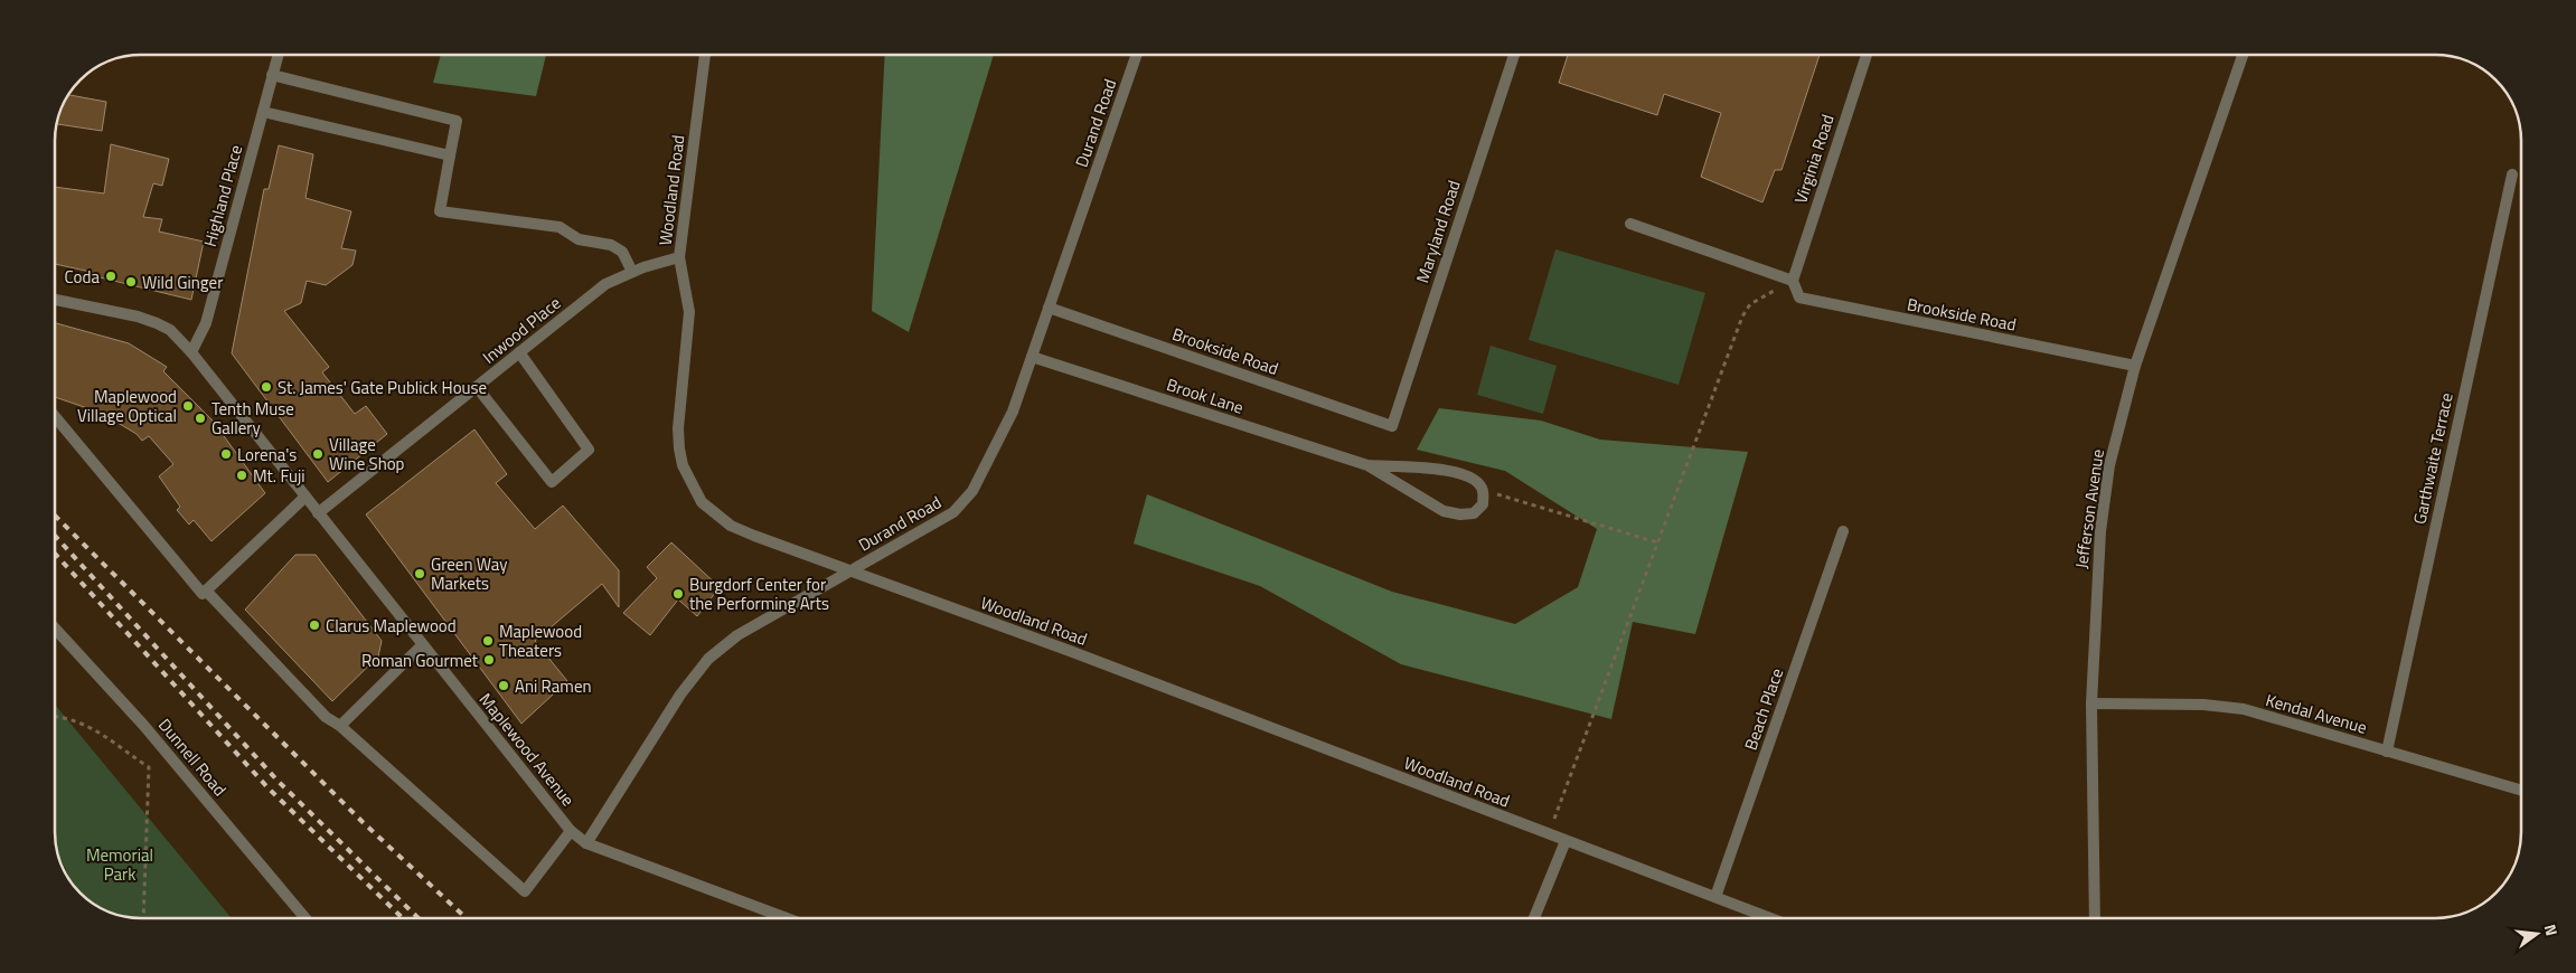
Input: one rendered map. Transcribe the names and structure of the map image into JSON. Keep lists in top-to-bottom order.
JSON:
{
  "streets": {
    "street": [
      "Durand Road",
      "Virginia Road",
      "Woodland Road",
      "Highland Place",
      "Maryland Road",
      "Brookside Road",
      "Inwood Place",
      "Brook Lane",
      "Garthwaite Terrace",
      "Jefferson Avenue",
      "Beach Place",
      "Kendal Avenue",
      "Maplewood Avenue",
      "Dunnell Road"
    ]
  },
  "crossings": [
    ["Durand Road", "Woodland Road"],
    ["Durand Road", "Brookside Road"],
    ["Durand Road", "Brook Lane"],
    ["Durand Road", "Maplewood Avenue"],
    ["Virginia Road", "Brookside Road"],
    ["Woodland Road", "Inwood Place"],
    ["Woodland Road", "Beach Place"],
    ["Highland Place", "Maplewood Avenue"],
    ["Maryland Road", "Brookside Road"],
    ["Brookside Road", "Jefferson Avenue"],
    ["Inwood Place", "Maplewood Avenue"],
    ["Garthwaite Terrace", "Kendal Avenue"],
    ["Jefferson Avenue", "Kendal Avenue"]
  ],
  "parks": ["Memorial Park"],
  "places": [
    "Coda",
    "Wild Ginger",
    "St. James' Gate Publick House",
    "Maplewood Village Optical",
    "Tenth Muse Gallery",
    "Lorena's",
    "Village Wine Shop",
    "Mt. Fuji",
    "Green Way Markets",
    "Burgdorf Center for the Performing Arts",
    "Clarus Maplewood",
    "Maplewood Theaters",
    "Roman Gourmet",
    "Ani Ramen"
  ],
  "north": "right"
}
